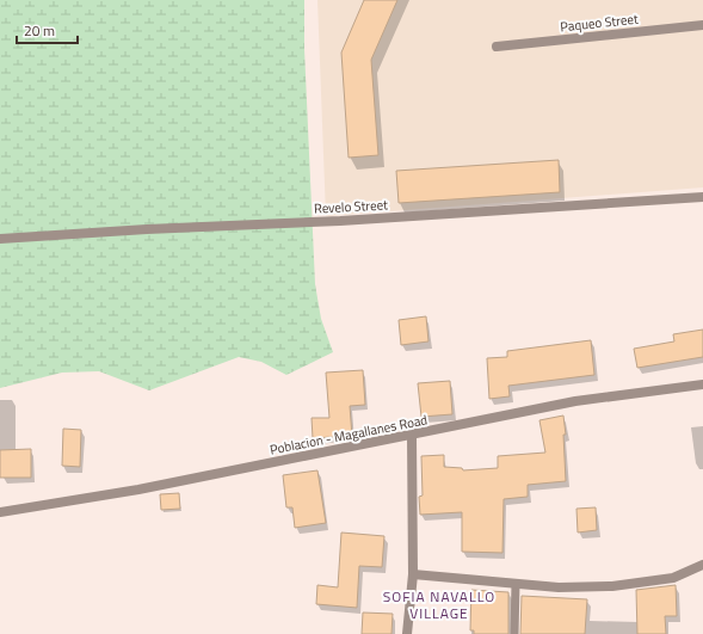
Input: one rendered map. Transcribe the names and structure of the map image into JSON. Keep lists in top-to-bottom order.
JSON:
{
  "streets": {
    "street": ["Paqueo Street", "Revelo Street", "Poblacion - Magallanes Road"]
  },
  "districts": ["SOFIA NAVALLO VILLAGE"],
  "scale_bar": "20 m"
}
